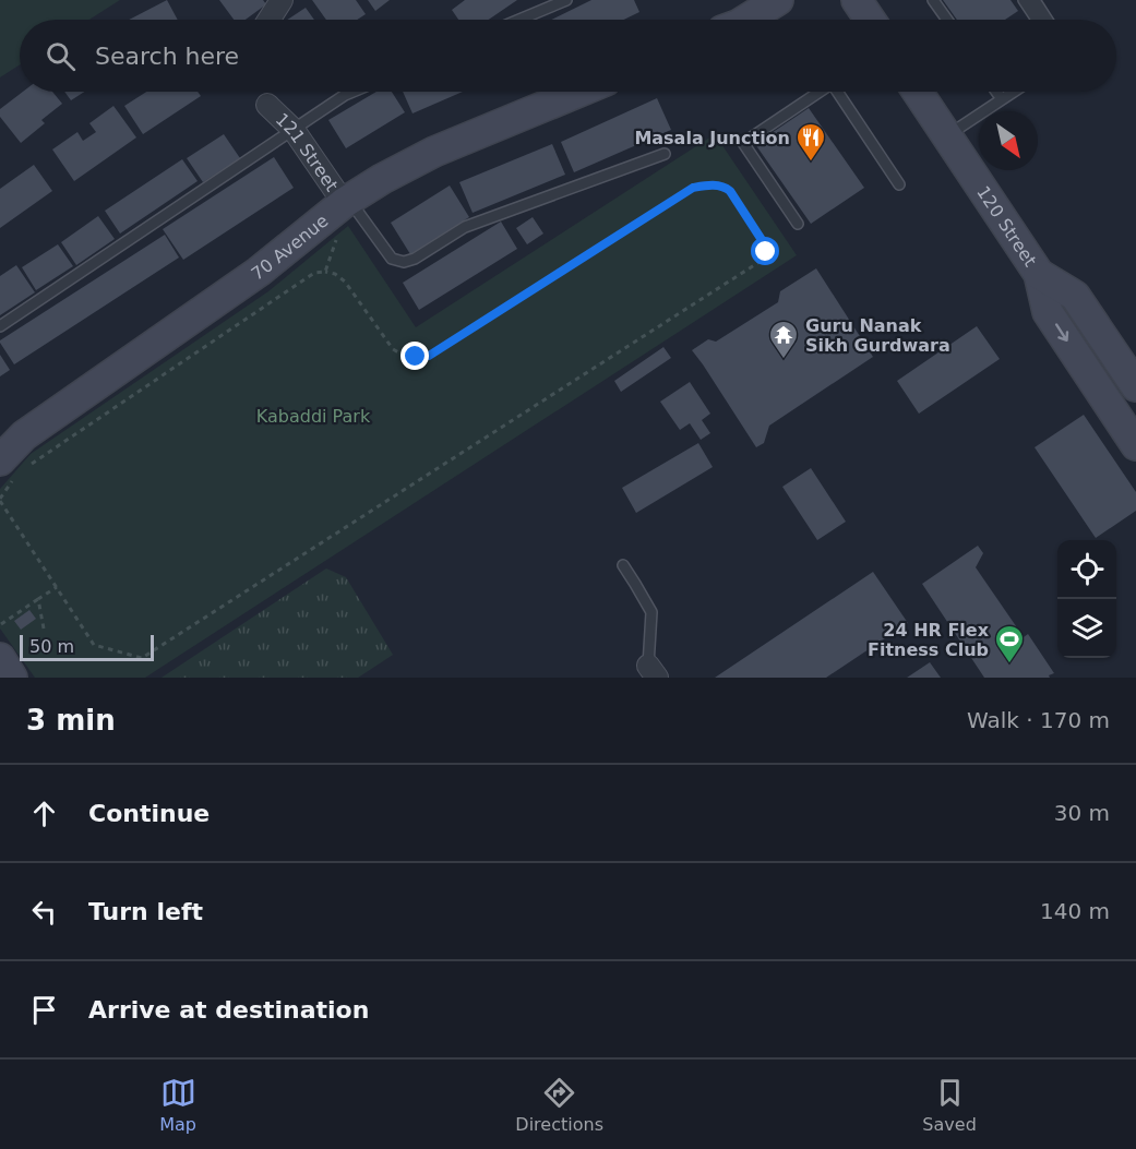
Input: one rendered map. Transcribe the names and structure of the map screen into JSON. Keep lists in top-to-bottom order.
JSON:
{
  "streets": {
    "street": ["121 Street", "120 Street", "70 Avenue"]
  },
  "crossings": [
    ["121 Street", "70 Avenue"]
  ],
  "parks": ["Kabaddi Park"],
  "places": {
    "restaurant": ["Masala Junction"],
    "temple": ["Guru Nanak Sikh Gurdwara"],
    "sports": ["24 HR Flex Fitness Club"]
  },
  "scale_bar": "50 m",
  "north": "bottom right",
  "page": {
    "search": "Search here",
    "scale": "50 m",
    "heading": ["3 min", "Walk · 170 m"],
    "list": [
      ["Continue", "30 m"],
      ["Turn left", "140 m"],
      "Arrive at destination"
    ],
    "nav": ["Map", "Directions", "Saved"]
  }
}
